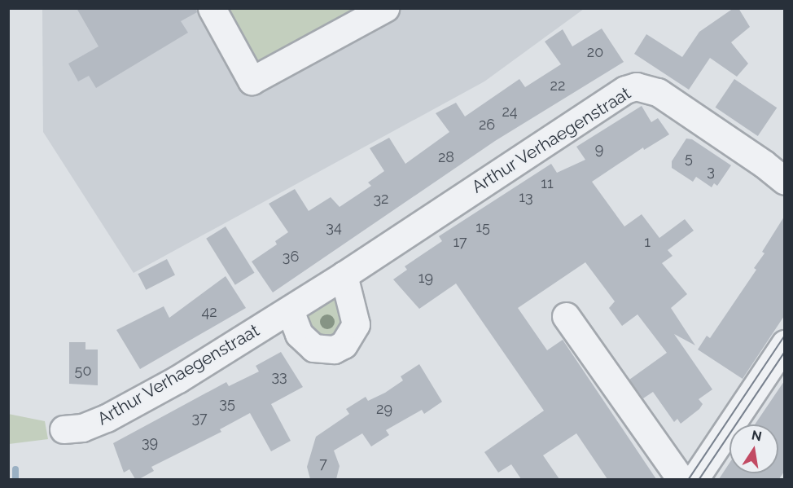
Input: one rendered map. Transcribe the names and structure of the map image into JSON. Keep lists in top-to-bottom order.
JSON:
{
  "streets": {
    "street": ["Arthur Verhaegenstraat"]
  },
  "house_numbers": [
    "20",
    "22",
    "24",
    "26",
    "9",
    "28",
    "5",
    "3",
    "11",
    "13",
    "32",
    "34",
    "15",
    "17",
    "1",
    "36",
    "19",
    "42",
    "50",
    "33",
    "35",
    "29",
    "37",
    "39",
    "7"
  ],
  "north": "top"
}
